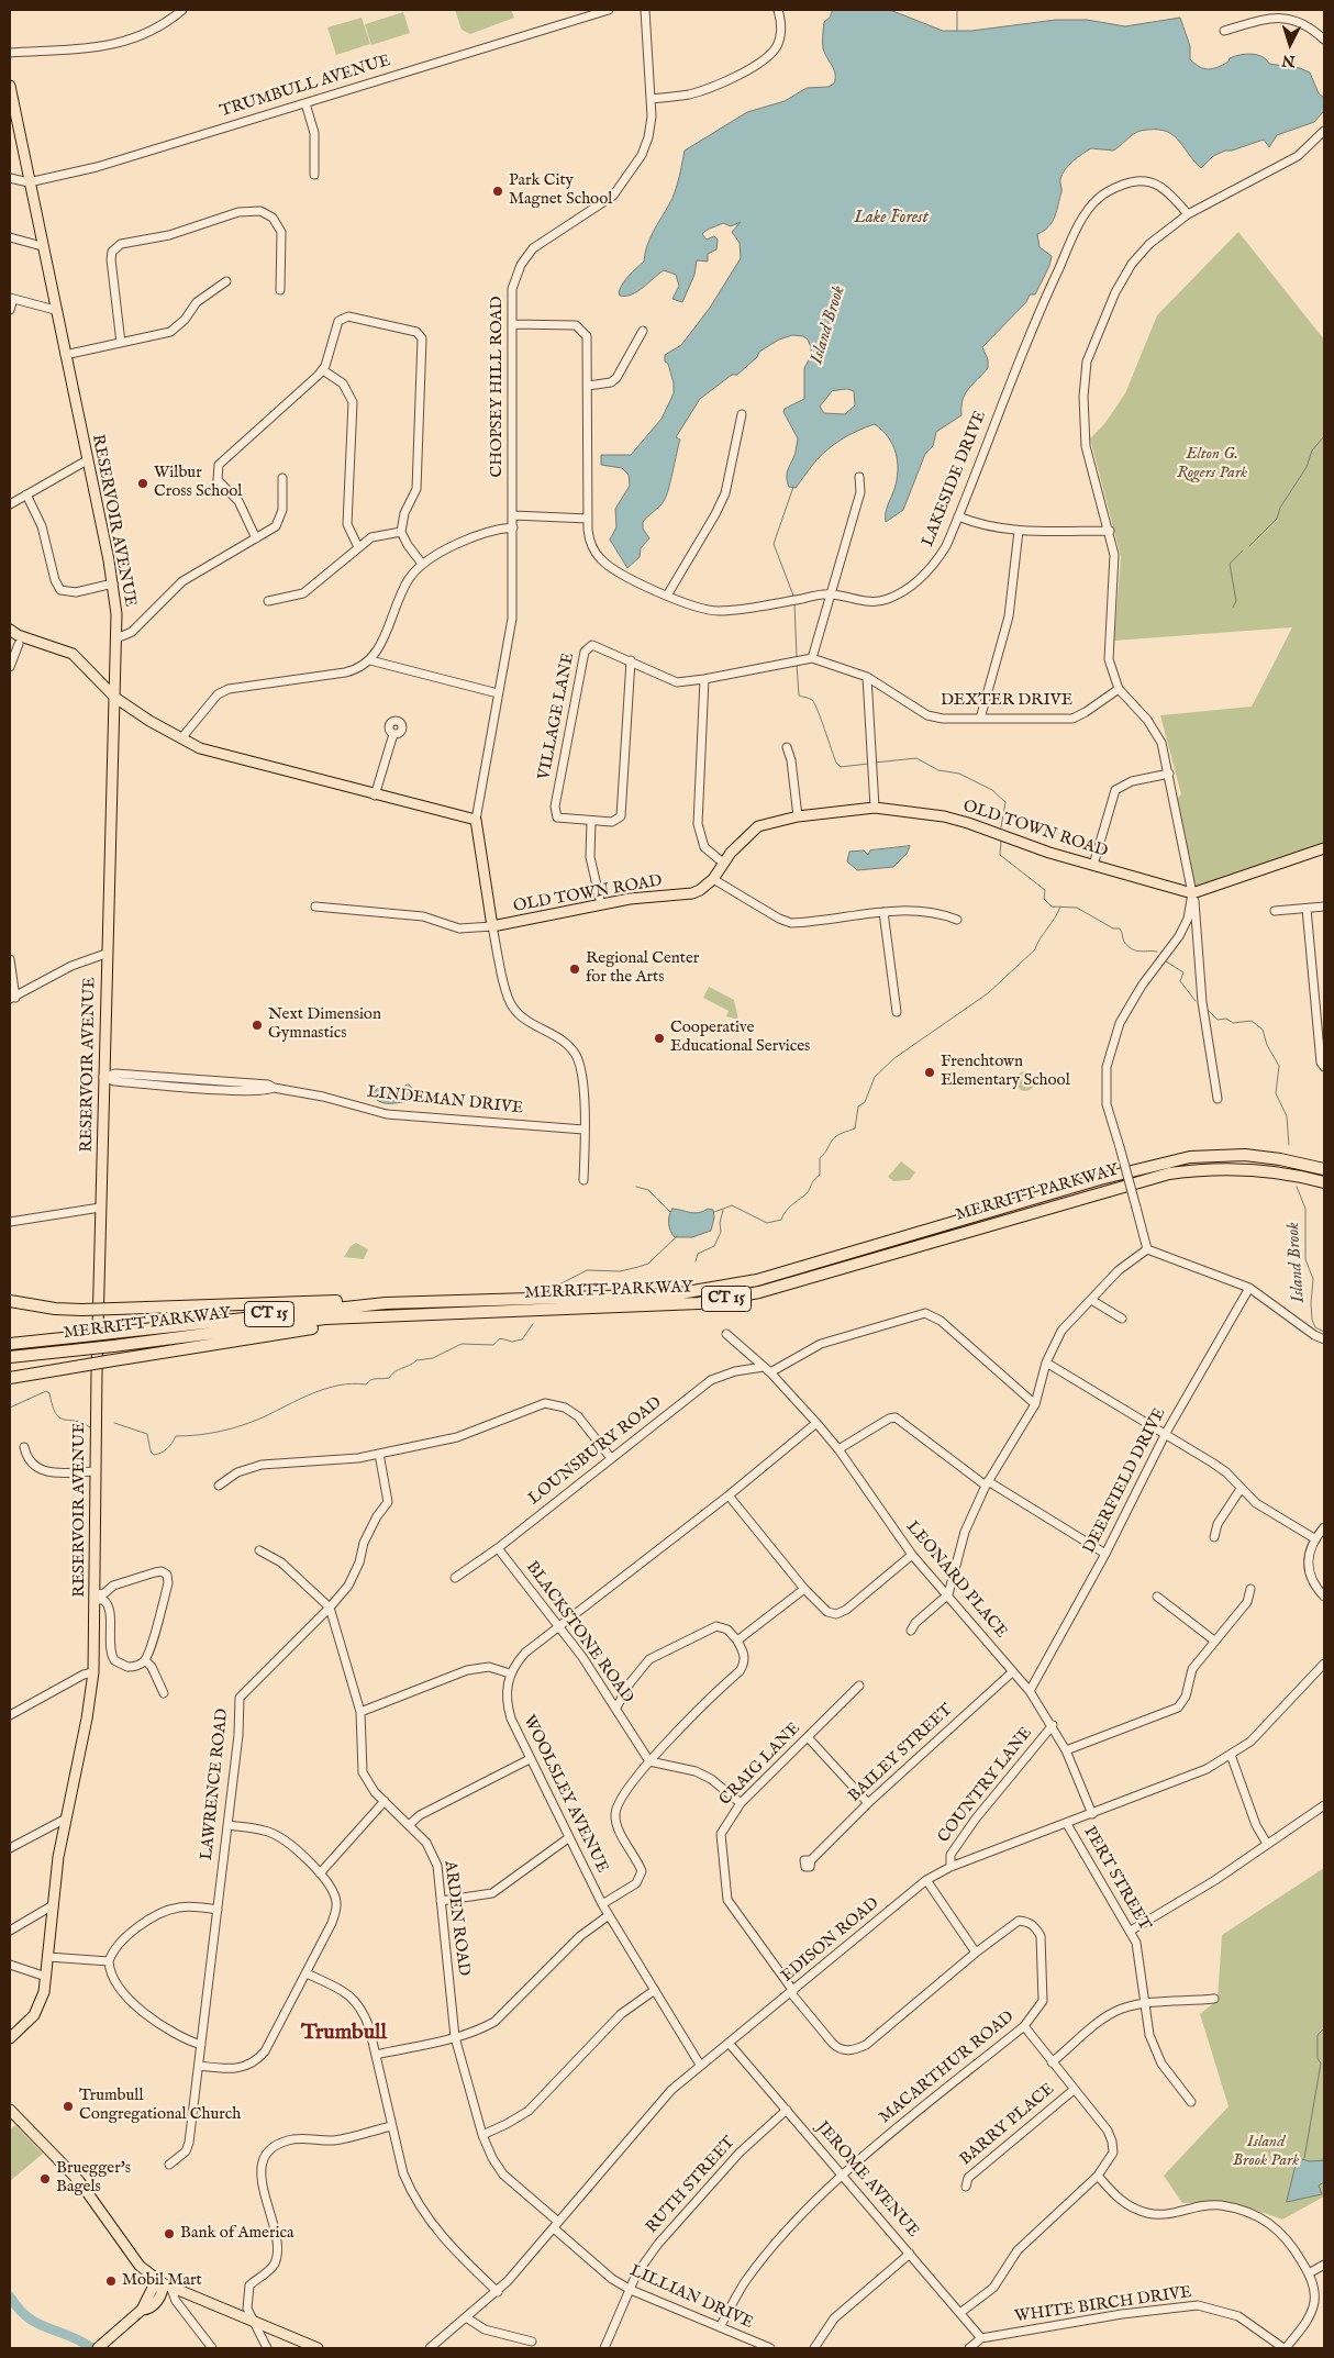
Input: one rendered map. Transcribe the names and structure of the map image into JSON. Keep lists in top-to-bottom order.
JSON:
{
  "streets": {
    "highway": ["MERRITT PARKWAY", "CT 15"],
    "main road": ["RESERVOIR AVENUE", "OLD TOWN ROAD"],
    "street": [
      "TRUMBULL AVENUE",
      "CHOPSEY HILL ROAD",
      "LAKESIDE DRIVE",
      "DEXTER DRIVE",
      "VILLAGE LANE",
      "LINDEMAN DRIVE",
      "LOUNSBURY ROAD",
      "DEERFIELD DRIVE",
      "LEONARD PLACE",
      "BLACKSTONE ROAD",
      "BAILEY STREET",
      "CRAIG LANE",
      "LAWRENCE ROAD",
      "COUNTRY LANE",
      "WOOLSLEY AVENUE",
      "PERT STREET",
      "ARDEN ROAD",
      "EDISON ROAD",
      "MACARTHUR ROAD",
      "BARRY PLACE",
      "JEROME AVENUE",
      "RUTH STREET",
      "LILLIAN DRIVE",
      "WHITE BIRCH DRIVE"
    ]
  },
  "crossings": [
    ["TRUMBULL AVENUE", "RESERVOIR AVENUE"],
    ["CHOPSEY HILL ROAD", "LAKESIDE DRIVE"],
    ["CHOPSEY HILL ROAD", "OLD TOWN ROAD"],
    ["RESERVOIR AVENUE", "LINDEMAN DRIVE"],
    ["DEXTER DRIVE", "VILLAGE LANE"],
    ["LOUNSBURY ROAD", "LEONARD PLACE"],
    ["LOUNSBURY ROAD", "BLACKSTONE ROAD"],
    ["DEERFIELD DRIVE", "LEONARD PLACE"],
    ["LEONARD PLACE", "BAILEY STREET"],
    ["LEONARD PLACE", "COUNTRY LANE"],
    ["LEONARD PLACE", "EDISON ROAD"],
    ["CRAIG LANE", "EDISON ROAD"],
    ["CRAIG LANE", "MACARTHUR ROAD"],
    ["LAWRENCE ROAD", "ARDEN ROAD"],
    ["COUNTRY LANE", "EDISON ROAD"],
    ["WOOLSLEY AVENUE", "EDISON ROAD"],
    ["PERT STREET", "EDISON ROAD"],
    ["ARDEN ROAD", "EDISON ROAD"],
    ["ARDEN ROAD", "LILLIAN DRIVE"],
    ["EDISON ROAD", "MACARTHUR ROAD"],
    ["EDISON ROAD", "JEROME AVENUE"],
    ["EDISON ROAD", "LILLIAN DRIVE"],
    ["MACARTHUR ROAD", "JEROME AVENUE"],
    ["MACARTHUR ROAD", "LILLIAN DRIVE"],
    ["JEROME AVENUE", "RUTH STREET"],
    ["JEROME AVENUE", "WHITE BIRCH DRIVE"],
    ["RUTH STREET", "LILLIAN DRIVE"]
  ],
  "districts": ["Trumbull"],
  "water": ["Lake Forest", "Island Brook"],
  "parks": ["Elton G. Rogers Park", "Island Brook Park"],
  "places": [
    "Park City Magnet School",
    "Wilbur Cross School",
    "Regional Center for the Arts",
    "Next Dimension Gymnastics",
    "Cooperative Educational Services",
    "Frenchtown Elementary School",
    "Trumbull Congregational Church",
    "Bruegger's Bagels",
    "Bank of America",
    "Mobil Mart"
  ],
  "north": "bottom"
}
